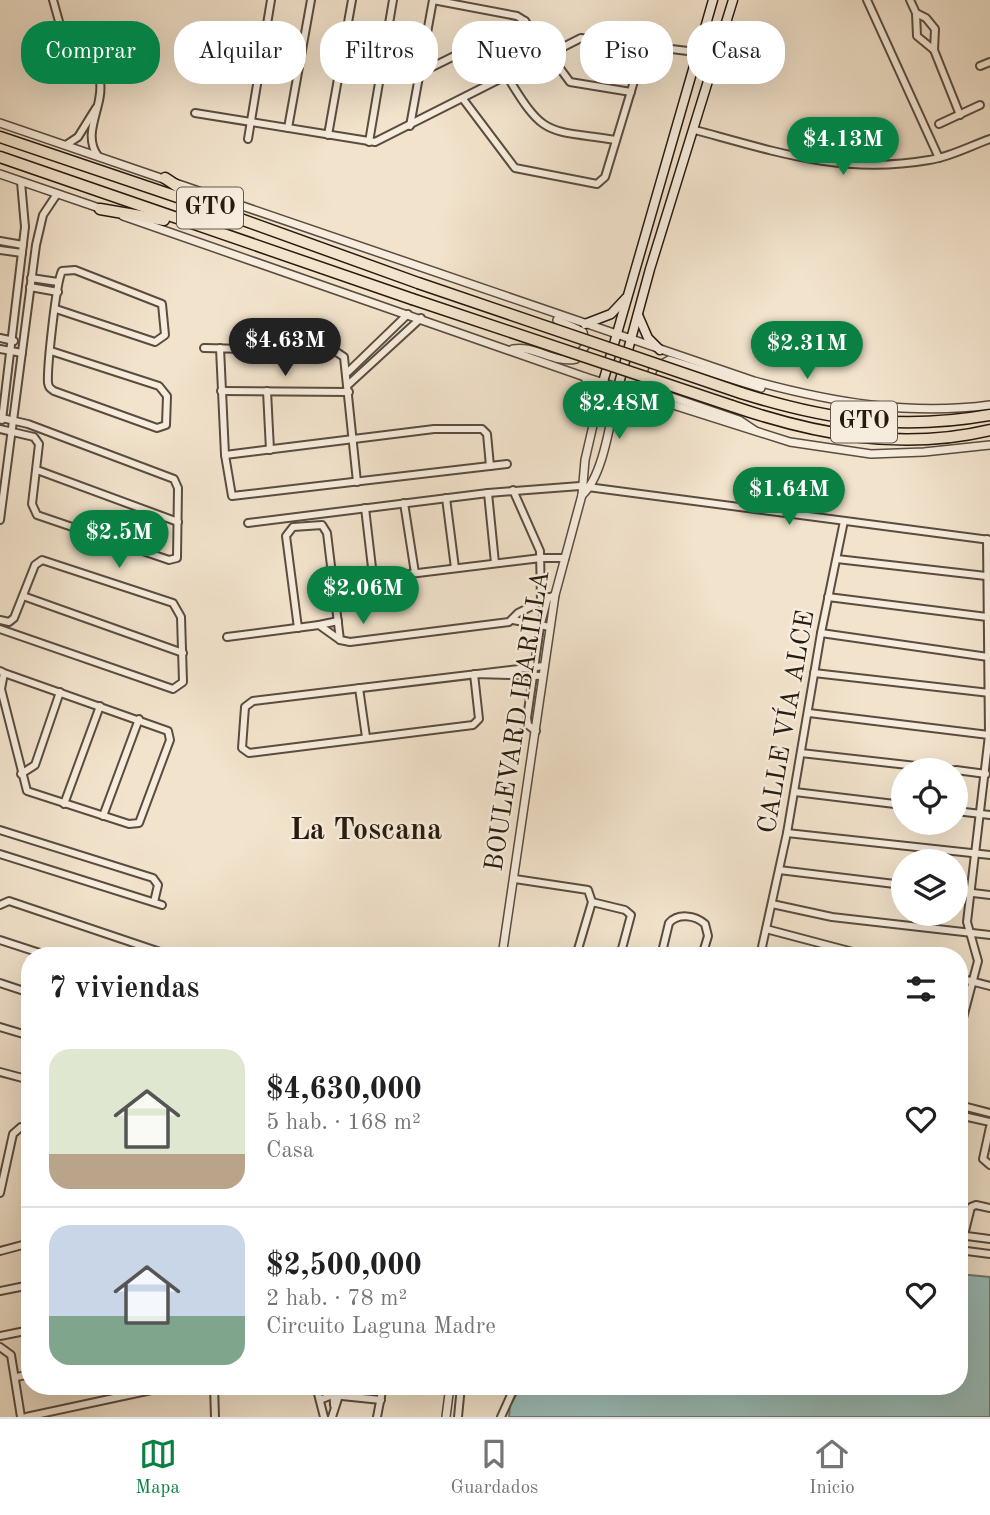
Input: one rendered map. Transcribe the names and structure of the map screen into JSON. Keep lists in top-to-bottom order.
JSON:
{
  "streets": {
    "main road": ["GTO"],
    "street": ["BOULEVARD IBARILLA", "CALLE VÍA ALCE"]
  },
  "districts": ["La Toscana"],
  "page": {
    "chip": [
      "Comprar",
      "Alquilar",
      "Filtros",
      "Nuevo",
      "Piso",
      "Casa"
    ],
    "price": [
      "$4.13M",
      "$4.63M",
      "$2.31M",
      "$2.48M",
      "$1.64M",
      "$2.5M",
      "$2.06M"
    ],
    "heading": "7 viviendas",
    "list": [
      {
        "name": "$4,630,000",
        "note": "5 hab. · 168 m² · Casa"
      },
      {
        "name": "$2,500,000",
        "note": "2 hab. · 78 m² · Circuito Laguna Madre"
      }
    ],
    "tabs": ["Mapa", "Guardados", "Inicio"]
  }
}
